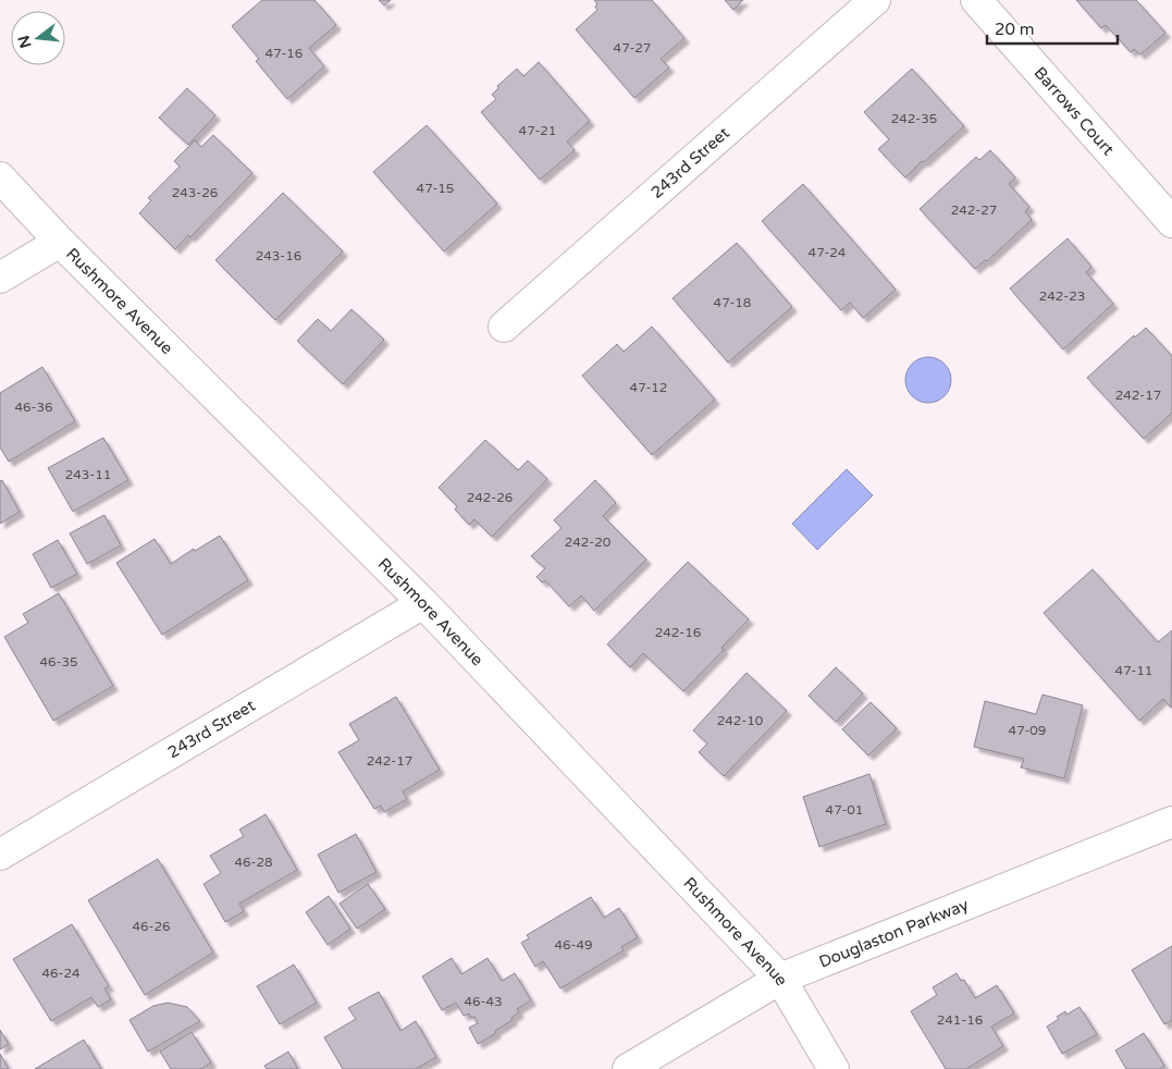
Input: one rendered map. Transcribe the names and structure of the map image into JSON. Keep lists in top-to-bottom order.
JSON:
{
  "streets": {
    "street": [
      "Barrows Court",
      "243rd Street",
      "Rushmore Avenue",
      "Douglaston Parkway"
    ]
  },
  "crossings": [
    ["243rd Street", "Rushmore Avenue"],
    ["Rushmore Avenue", "Douglaston Parkway"]
  ],
  "house_numbers": [
    "47-27",
    "47-16",
    "242-35",
    "47-21",
    "47-15",
    "243-26",
    "242-27",
    "47-24",
    "243-16",
    "242-23",
    "47-18",
    "47-12",
    "242-17",
    "46-36",
    "243-11",
    "242-26",
    "242-20",
    "242-16",
    "46-35",
    "47-11",
    "242-10",
    "47-09",
    "242-17",
    "47-01",
    "46-28",
    "46-26",
    "46-49",
    "46-24",
    "46-43",
    "241-16"
  ],
  "scale_bar": "20 m",
  "north": "left"
}
